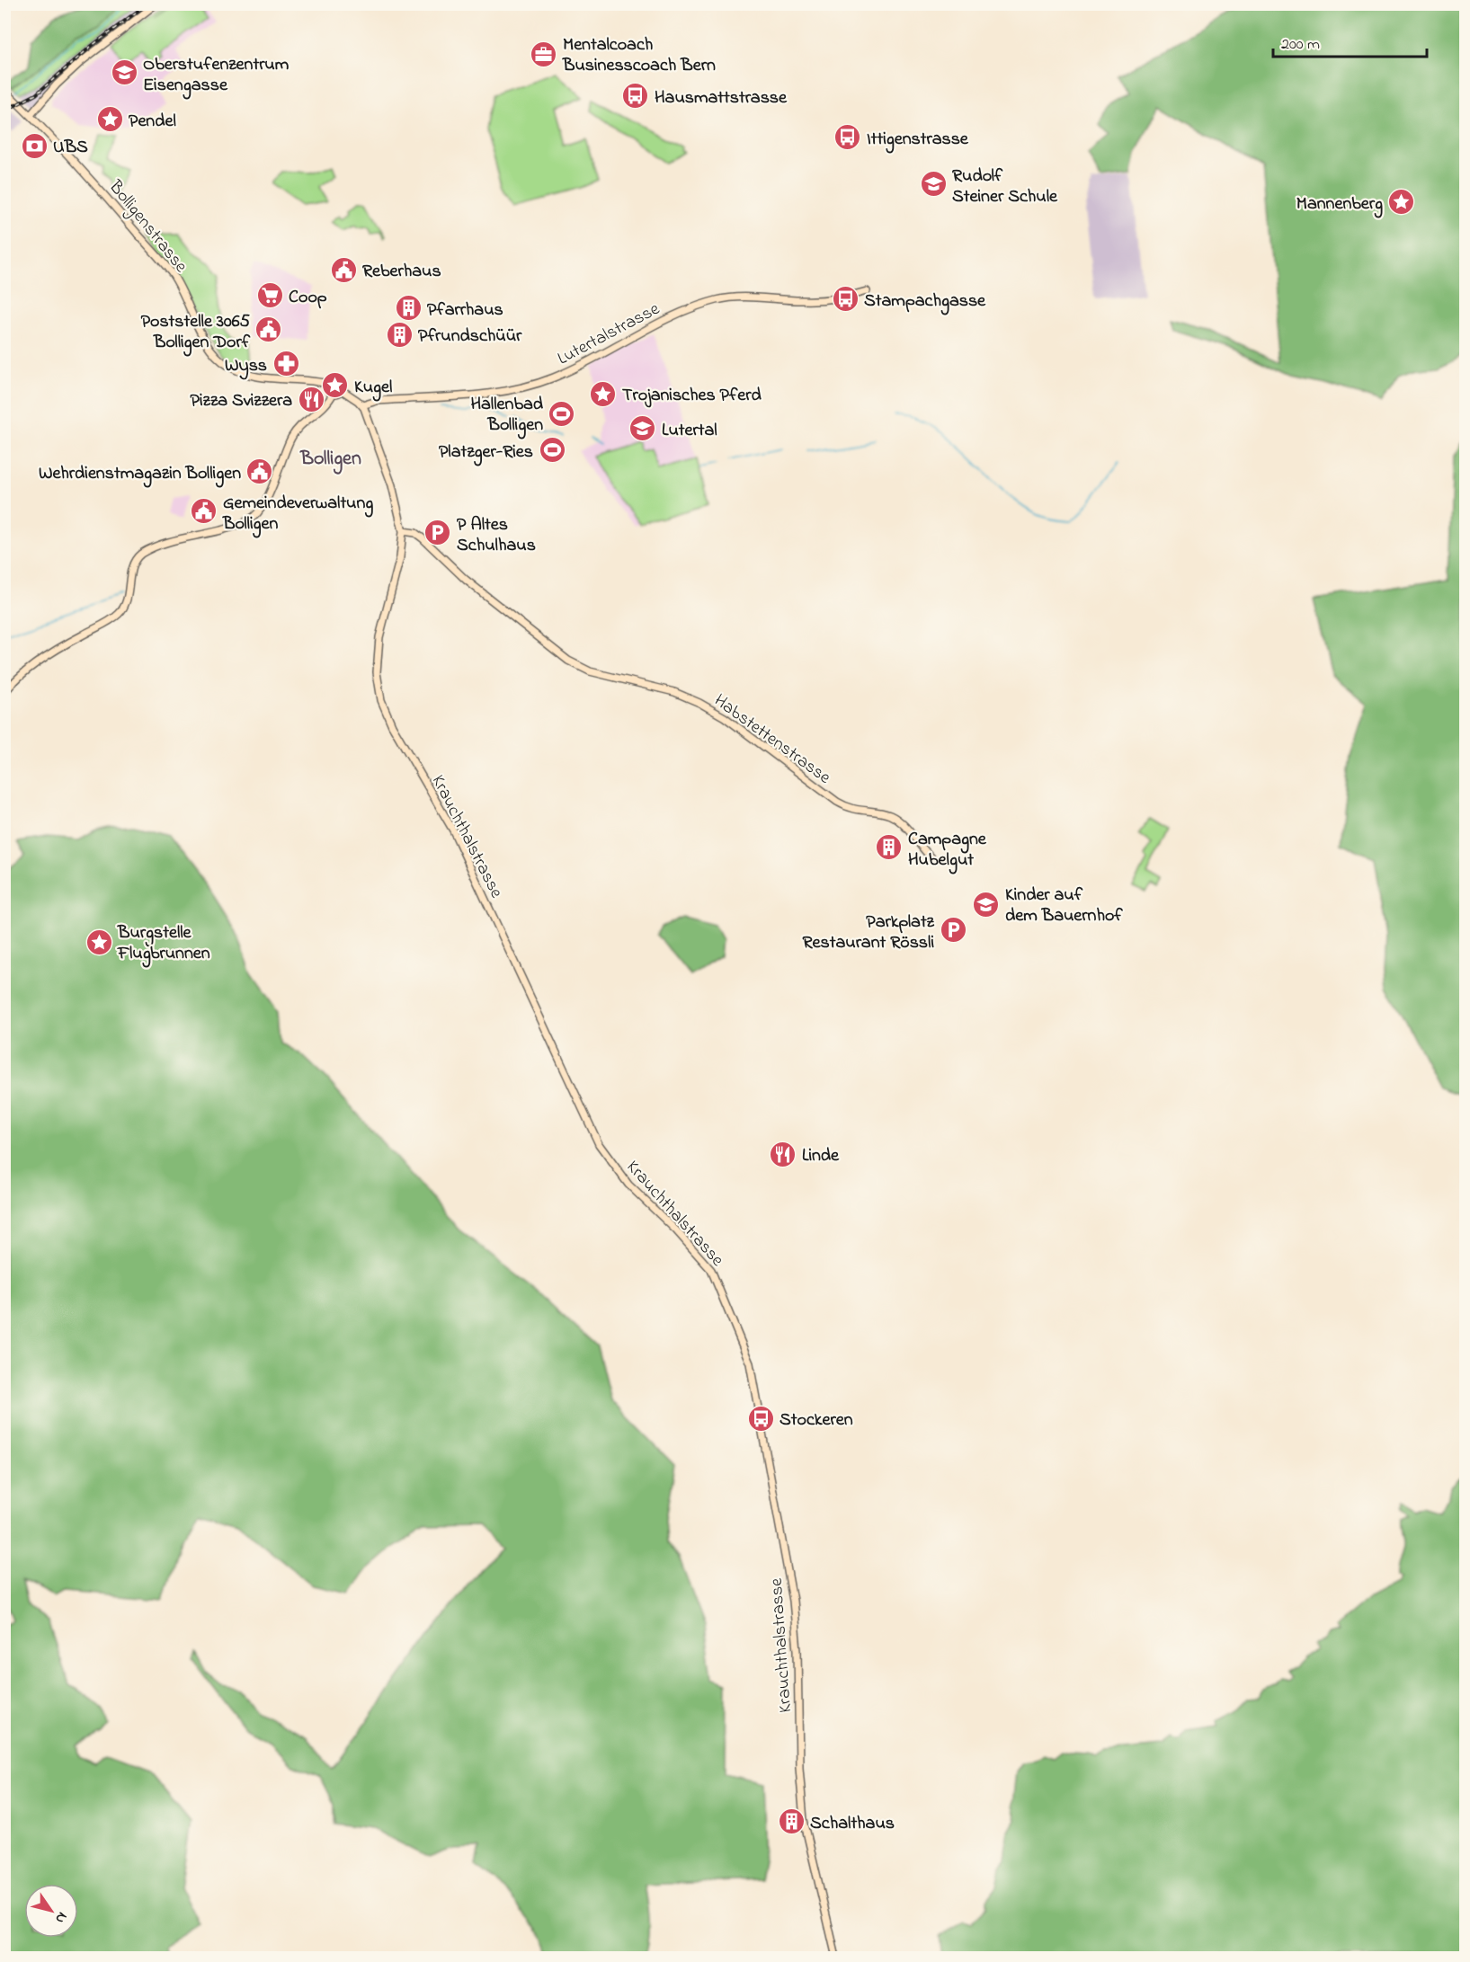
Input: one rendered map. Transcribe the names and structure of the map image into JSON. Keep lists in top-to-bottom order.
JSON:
{
  "streets": {
    "main road": [
      "Bolligenstrasse",
      "Lutertalstrasse",
      "Habstettenstrasse",
      "Krauchthalstrasse"
    ]
  },
  "crossings": [
    ["Habstettenstrasse", "Krauchthalstrasse"]
  ],
  "districts": ["Bolligen"],
  "places": {
    "office": ["Mentalcoach Businesscoach Bern"],
    "school or university": [
      "Oberstufenzentrum Eisengasse",
      "Rudolf Steiner Schule",
      "Lutertal",
      "Kinder auf dem Bauernhof"
    ],
    "bus stop": [
      "Hausmattstrasse",
      "Ittigenstrasse",
      "Stampachgasse",
      "Stockeren"
    ],
    "place": [
      "Pendel",
      "Mannenberg",
      "Kugel",
      "Trojanisches Pferd",
      "Burgstelle Flugbrunnen"
    ],
    "bank": ["UBS"],
    "public building": [
      "Reberhaus",
      "Poststelle 3065 Bolligen Dorf",
      "Wehrdienstmagazin Bolligen",
      "Gemeindeverwaltung Bolligen"
    ],
    "supermarket": ["Coop"],
    "building": [
      "Pfarrhaus",
      "Pfrundschüür",
      "Campagne Hubelgut",
      "Schalthaus"
    ],
    "pharmacy": ["Wyss"],
    "restaurant": ["Pizza Svizzera", "Linde"],
    "sports": ["Hallenbad Bolligen", "Platzger-Ries"],
    "parking": ["P Altes Schulhaus", "Parkplatz Restaurant Rössli"]
  },
  "scale_bar": "200 m",
  "north": "bottom right"
}
